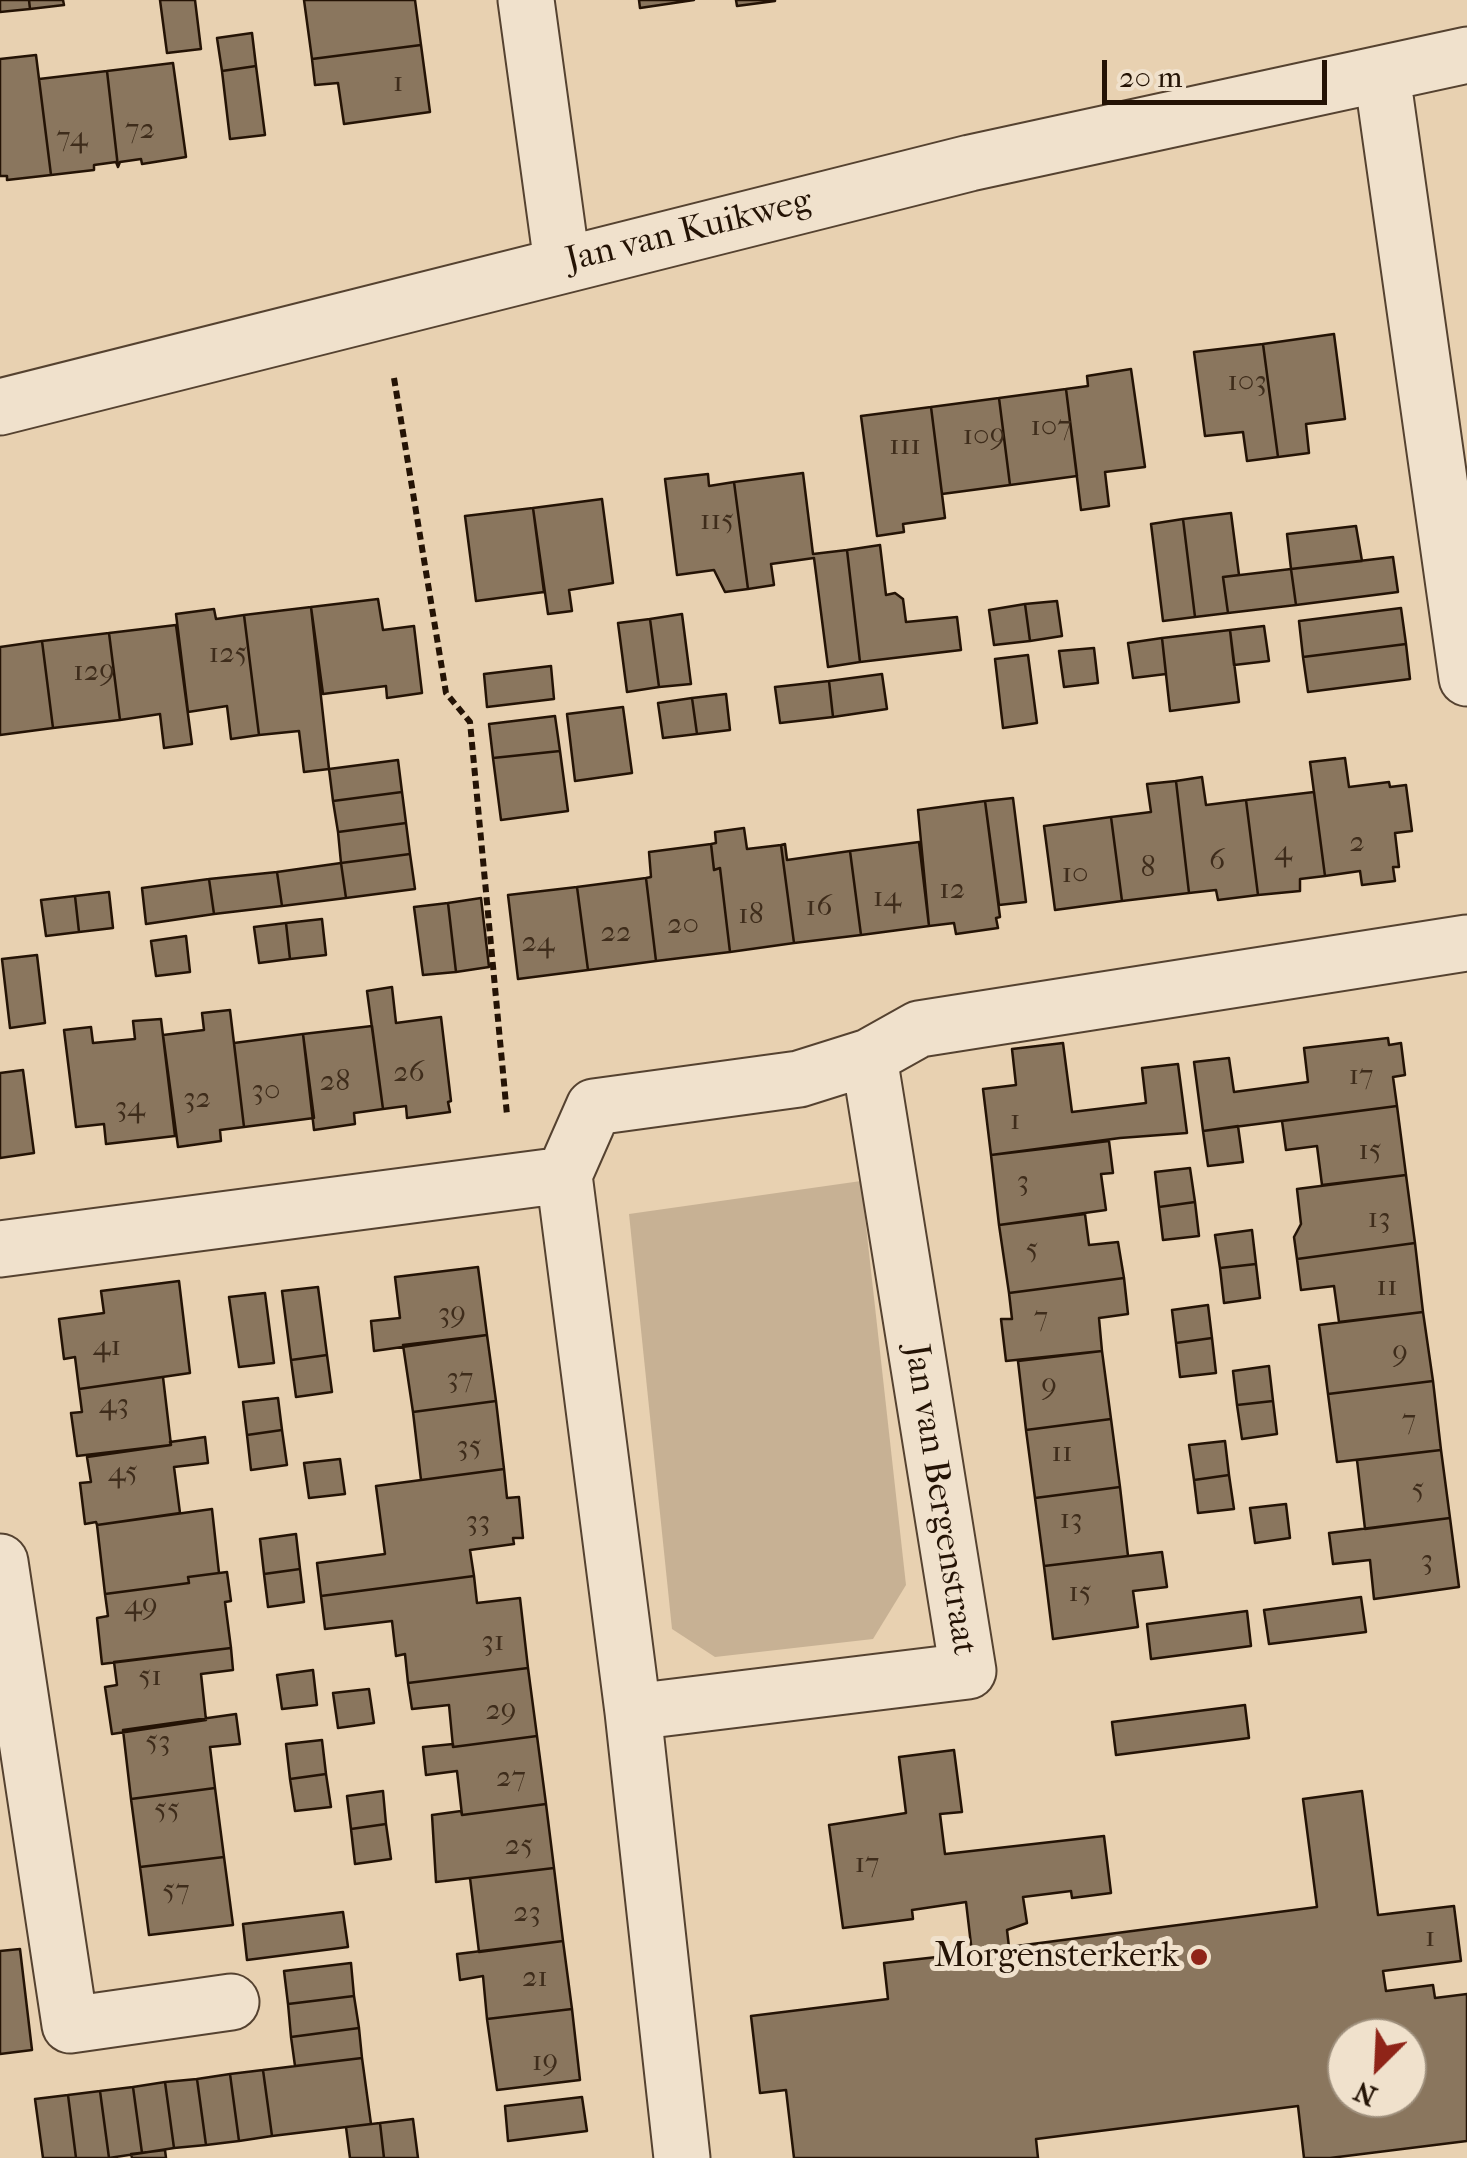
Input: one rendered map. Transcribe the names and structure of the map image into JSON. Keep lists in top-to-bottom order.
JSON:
{
  "streets": {
    "street": ["Jan van Kuikweg", "Jan van Bergenstraat"]
  },
  "places": ["Morgensterkerk"],
  "house_numbers": [
    "1",
    "72",
    "74",
    "103",
    "107",
    "109",
    "111",
    "115",
    "125",
    "129",
    "2",
    "4",
    "6",
    "8",
    "10",
    "12",
    "14",
    "16",
    "18",
    "20",
    "22",
    "24",
    "26",
    "17",
    "28",
    "30",
    "32",
    "34",
    "1",
    "15",
    "3",
    "13",
    "5",
    "11",
    "39",
    "7",
    "41",
    "9",
    "37",
    "9",
    "43",
    "7",
    "35",
    "11",
    "45",
    "5",
    "13",
    "33",
    "3",
    "15",
    "49",
    "31",
    "51",
    "29",
    "53",
    "27",
    "55",
    "25",
    "17",
    "57",
    "23",
    "1",
    "21",
    "19"
  ],
  "scale_bar": "20 m",
  "north": "bottom left"
}
